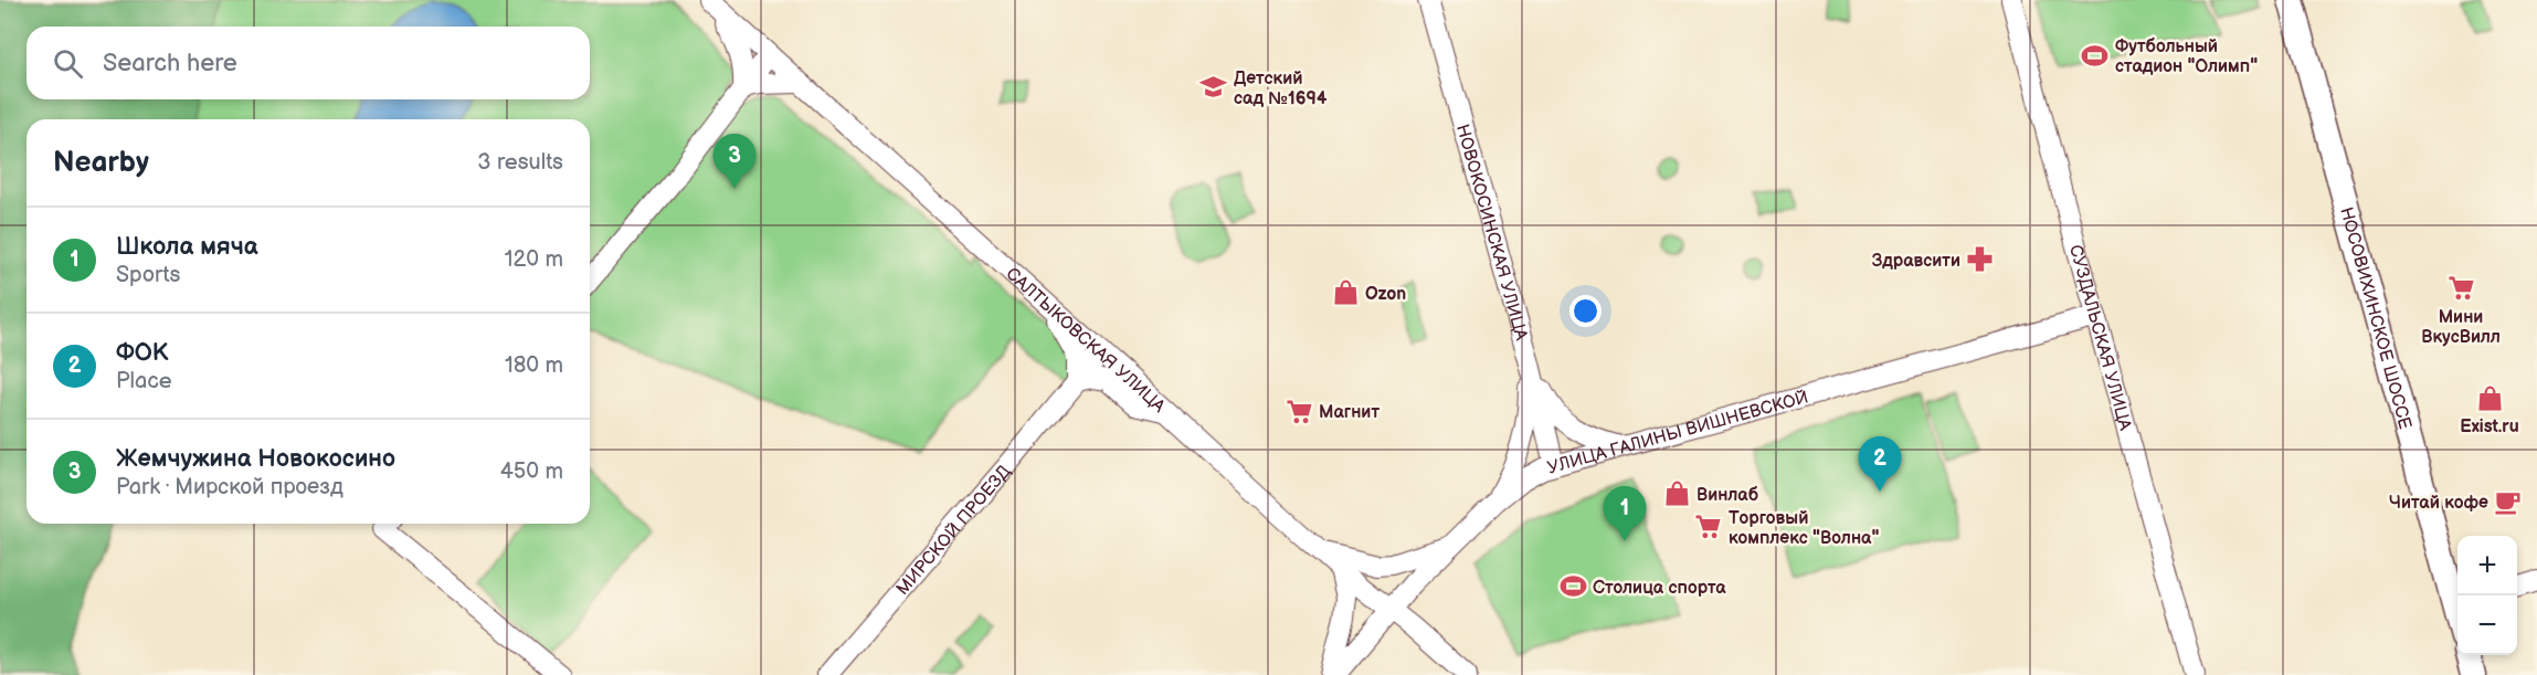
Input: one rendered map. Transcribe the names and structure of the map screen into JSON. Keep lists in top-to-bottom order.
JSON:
{
  "streets": {
    "main road": ["НОСОВИХИНСКОЕ ШОССЕ"],
    "street": [
      "НОВОКОСИНСКАЯ УЛИЦА",
      "СУЗДАЛЬСКАЯ УЛИЦА",
      "САЛТЫКОВСКАЯ УЛИЦА",
      "УЛИЦА ГАЛИНЫ ВИШНЕВСКОЙ",
      "МИРСКОЙ ПРОЕЗД"
    ]
  },
  "crossings": [
    ["НОВОКОСИНСКАЯ УЛИЦА", "УЛИЦА ГАЛИНЫ ВИШНЕВСКОЙ"],
    ["СУЗДАЛЬСКАЯ УЛИЦА", "УЛИЦА ГАЛИНЫ ВИШНЕВСКОЙ"],
    ["САЛТЫКОВСКАЯ УЛИЦА", "УЛИЦА ГАЛИНЫ ВИШНЕВСКОЙ"],
    ["САЛТЫКОВСКАЯ УЛИЦА", "МИРСКОЙ ПРОЕЗД"]
  ],
  "places": {
    "sports": ["Футбольный стадион \"Олимп\"", "Столица спорта"],
    "school or university": ["Детский сад №1694"],
    "pharmacy": ["Здравсити"],
    "supermarket": ["Мини ВкусВилл", "Магнит", "Торговый комплекс \"Волна\""],
    "shop": ["Ozon", "Exist.ru", "Винлаб"],
    "cafe": ["Читай кофе"]
  },
  "page": {
    "search": "Search here",
    "heading": ["Nearby", "3 results"],
    "pins": ["3", "2", "1"],
    "list": [
      {
        "mark": "1",
        "name": "Школа мяча",
        "note": "Sports",
        "value": "120 m"
      },
      {
        "mark": "2",
        "name": "ФОК",
        "note": "Place",
        "value": "180 m"
      },
      {
        "mark": "3",
        "name": "Жемчужина Новокосино",
        "note": "Park · Мирской проезд",
        "value": "450 m"
      }
    ],
    "map_buttons": ["+", "−"]
  }
}
